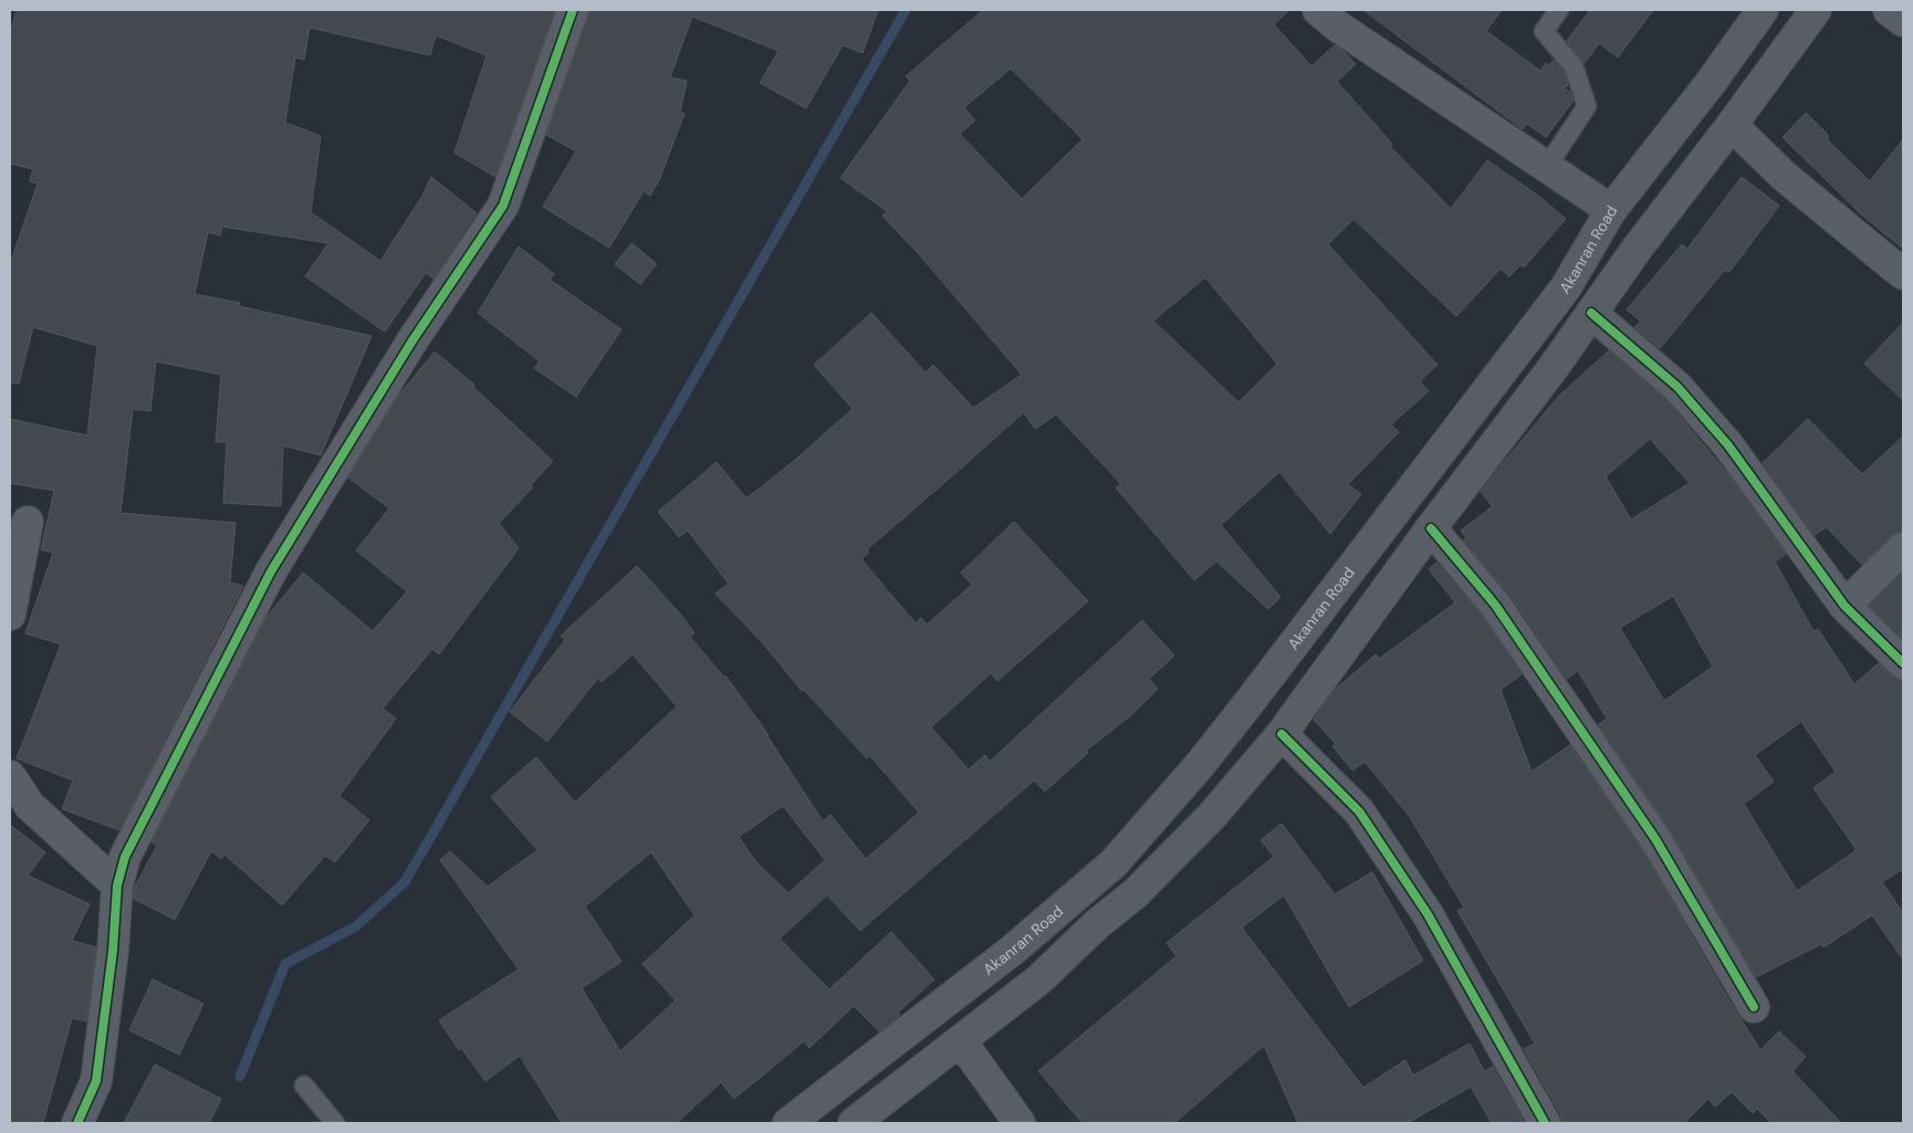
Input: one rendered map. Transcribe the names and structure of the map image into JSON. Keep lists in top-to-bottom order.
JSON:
{
  "streets": {
    "main road": ["Akanran Road"]
  }
}
